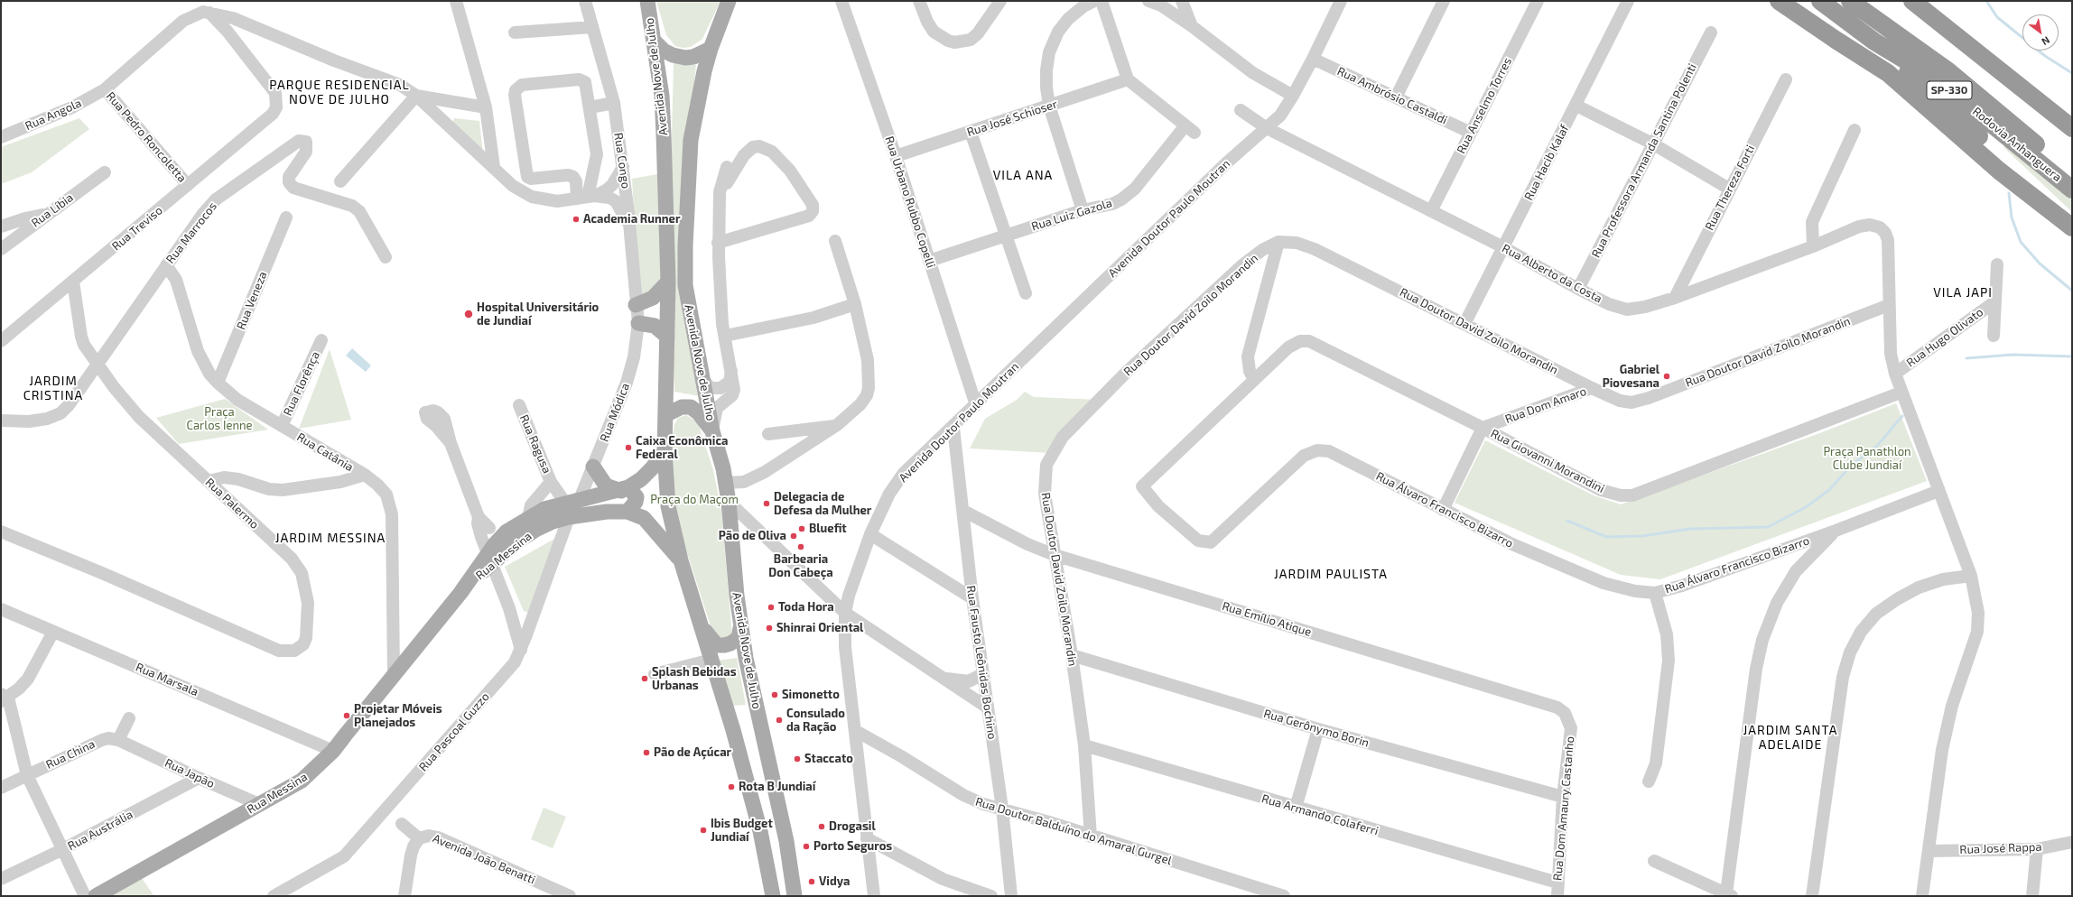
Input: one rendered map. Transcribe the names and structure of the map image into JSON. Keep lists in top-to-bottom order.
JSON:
{
  "streets": {
    "highway": ["SP-330", "Rodovia Anhanguera"],
    "main road": ["Avenida Nove de Julho", "Rua Messina"],
    "street": [
      "Rua Ambrósio Castaldi",
      "Rua Anselmo Torres",
      "Rua Angola",
      "Rua José Schioser",
      "Rua Pedro Roncoletta",
      "Rua Congo",
      "Rua Professora Armanda Santina Polenti",
      "Rua Hacib Kalaf",
      "Rua Thereza Forti",
      "Rua Urbano Rubbo Copelli",
      "Rua Líbia",
      "Rua Luiz Gazola",
      "Avenida Doutor Paulo Moutran",
      "Rua Treviso",
      "Rua Marrocos",
      "Rua Alberto da Costa",
      "Rua Veneza",
      "Rua Doutor David Zoilo Morandin",
      "Rua Hugo Olivato",
      "Rua Florênça",
      "Rua Dom Amaro",
      "Rua Módica",
      "Rua Ragusa",
      "Rua Catânia",
      "Rua Giovanni Morandini",
      "Rua Palermo",
      "Rua Álvaro Francisco Bizarro",
      "Rua Emílio Atique",
      "Rua Fausto Leônidas Bochino",
      "Rua Marsala",
      "Rua Gerônymo Borin",
      "Rua Pascoal Guzzo",
      "Rua China",
      "Rua Japão",
      "Rua Dom Amaury Castanho",
      "Rua Armando Colaferri",
      "Rua Austrália",
      "Rua Doutor Balduíno do Amaral Gurgel",
      "Rua José Rappa",
      "Avenida João Benatti"
    ]
  },
  "crossings": [
    ["Avenida Nove de Julho", "Rua Messina"],
    ["Rua Ambrósio Castaldi", "Rua Anselmo Torres"],
    ["Rua Ambrósio Castaldi", "Avenida Doutor Paulo Moutran"],
    ["Rua Anselmo Torres", "Rua Alberto da Costa"],
    ["Rua Angola", "Rua Pedro Roncoletta"],
    ["Rua Angola", "Rua Treviso"],
    ["Rua José Schioser", "Rua Urbano Rubbo Copelli"],
    ["Rua José Schioser", "Rua Luiz Gazola"],
    ["Rua Pedro Roncoletta", "Rua Treviso"],
    ["Rua Congo", "Rua Módica"],
    ["Rua Professora Armanda Santina Polenti", "Rua Alberto da Costa"],
    ["Rua Hacib Kalaf", "Rua Alberto da Costa"],
    ["Rua Hacib Kalaf", "Rua Doutor David Zoilo Morandin"],
    ["Rua Thereza Forti", "Rua Alberto da Costa"],
    ["Rua Urbano Rubbo Copelli", "Rua Luiz Gazola"],
    ["Rua Urbano Rubbo Copelli", "Avenida Doutor Paulo Moutran"],
    ["Avenida Doutor Paulo Moutran", "Rua Alberto da Costa"],
    ["Avenida Doutor Paulo Moutran", "Rua Fausto Leônidas Bochino"],
    ["Avenida Doutor Paulo Moutran", "Rua Doutor Balduíno do Amaral Gurgel"],
    ["Rua Treviso", "Rua Palermo"],
    ["Rua Marrocos", "Rua Catânia"],
    ["Rua Marrocos", "Rua Palermo"],
    ["Rua Alberto da Costa", "Rua Doutor David Zoilo Morandin"],
    ["Rua Veneza", "Rua Catânia"],
    ["Rua Doutor David Zoilo Morandin", "Rua Dom Amaro"],
    ["Rua Doutor David Zoilo Morandin", "Rua Emílio Atique"],
    ["Rua Doutor David Zoilo Morandin", "Rua Gerônymo Borin"],
    ["Rua Doutor David Zoilo Morandin", "Rua Armando Colaferri"],
    ["Rua Doutor David Zoilo Morandin", "Rua Doutor Balduíno do Amaral Gurgel"],
    ["Rua Florênça", "Rua Catânia"],
    ["Rua Dom Amaro", "Rua Giovanni Morandini"],
    ["Rua Módica", "Rua Ragusa"],
    ["Rua Módica", "Rua Messina"],
    ["Rua Módica", "Rua Pascoal Guzzo"],
    ["Rua Ragusa", "Rua Messina"],
    ["Rua Ragusa", "Rua Pascoal Guzzo"],
    ["Rua Catânia", "Rua Messina"],
    ["Rua Giovanni Morandini", "Rua Álvaro Francisco Bizarro"],
    ["Rua Messina", "Rua Marsala"],
    ["Rua Messina", "Rua Pascoal Guzzo"],
    ["Rua Messina", "Rua Japão"],
    ["Rua Emílio Atique", "Rua Fausto Leônidas Bochino"],
    ["Rua Emílio Atique", "Rua Dom Amaury Castanho"],
    ["Rua Fausto Leônidas Bochino", "Rua Doutor Balduíno do Amaral Gurgel"],
    ["Rua Gerônymo Borin", "Rua Dom Amaury Castanho"],
    ["Rua China", "Rua Japão"],
    ["Rua Japão", "Rua Austrália"],
    ["Rua Dom Amaury Castanho", "Rua Armando Colaferri"]
  ],
  "districts": [
    "PARQUE RESIDENCIAL NOVE DE JULHO",
    "VILA ANA",
    "VILA JAPI",
    "JARDIM CRISTINA",
    "JARDIM MESSINA",
    "JARDIM PAULISTA",
    "JARDIM SANTA ADELAIDE"
  ],
  "parks": ["Praça Carlos Ienne", "Praça Panathlon Clube Jundiaí", "Praça do Maçom"],
  "places": [
    "Academia Runner",
    "Hospital Universitário de Jundiaí",
    "Gabriel Piovesana",
    "Caixa Econômica Federal",
    "Delegacia de Defesa da Mulher",
    "Bluefit",
    "Pão de Oliva",
    "Barbearia Don Cabeça",
    "Toda Hora",
    "Shinrai Oriental",
    "Splash Bebidas Urbanas",
    "Simonetto",
    "Projetar Móveis Planejados",
    "Consulado da Ração",
    "Pão de Açúcar",
    "Staccato",
    "Rota B Jundiaí",
    "Drogasil",
    "Ibis Budget Jundiaí",
    "Porto Seguros",
    "Vidya"
  ],
  "north": "bottom right"
}
